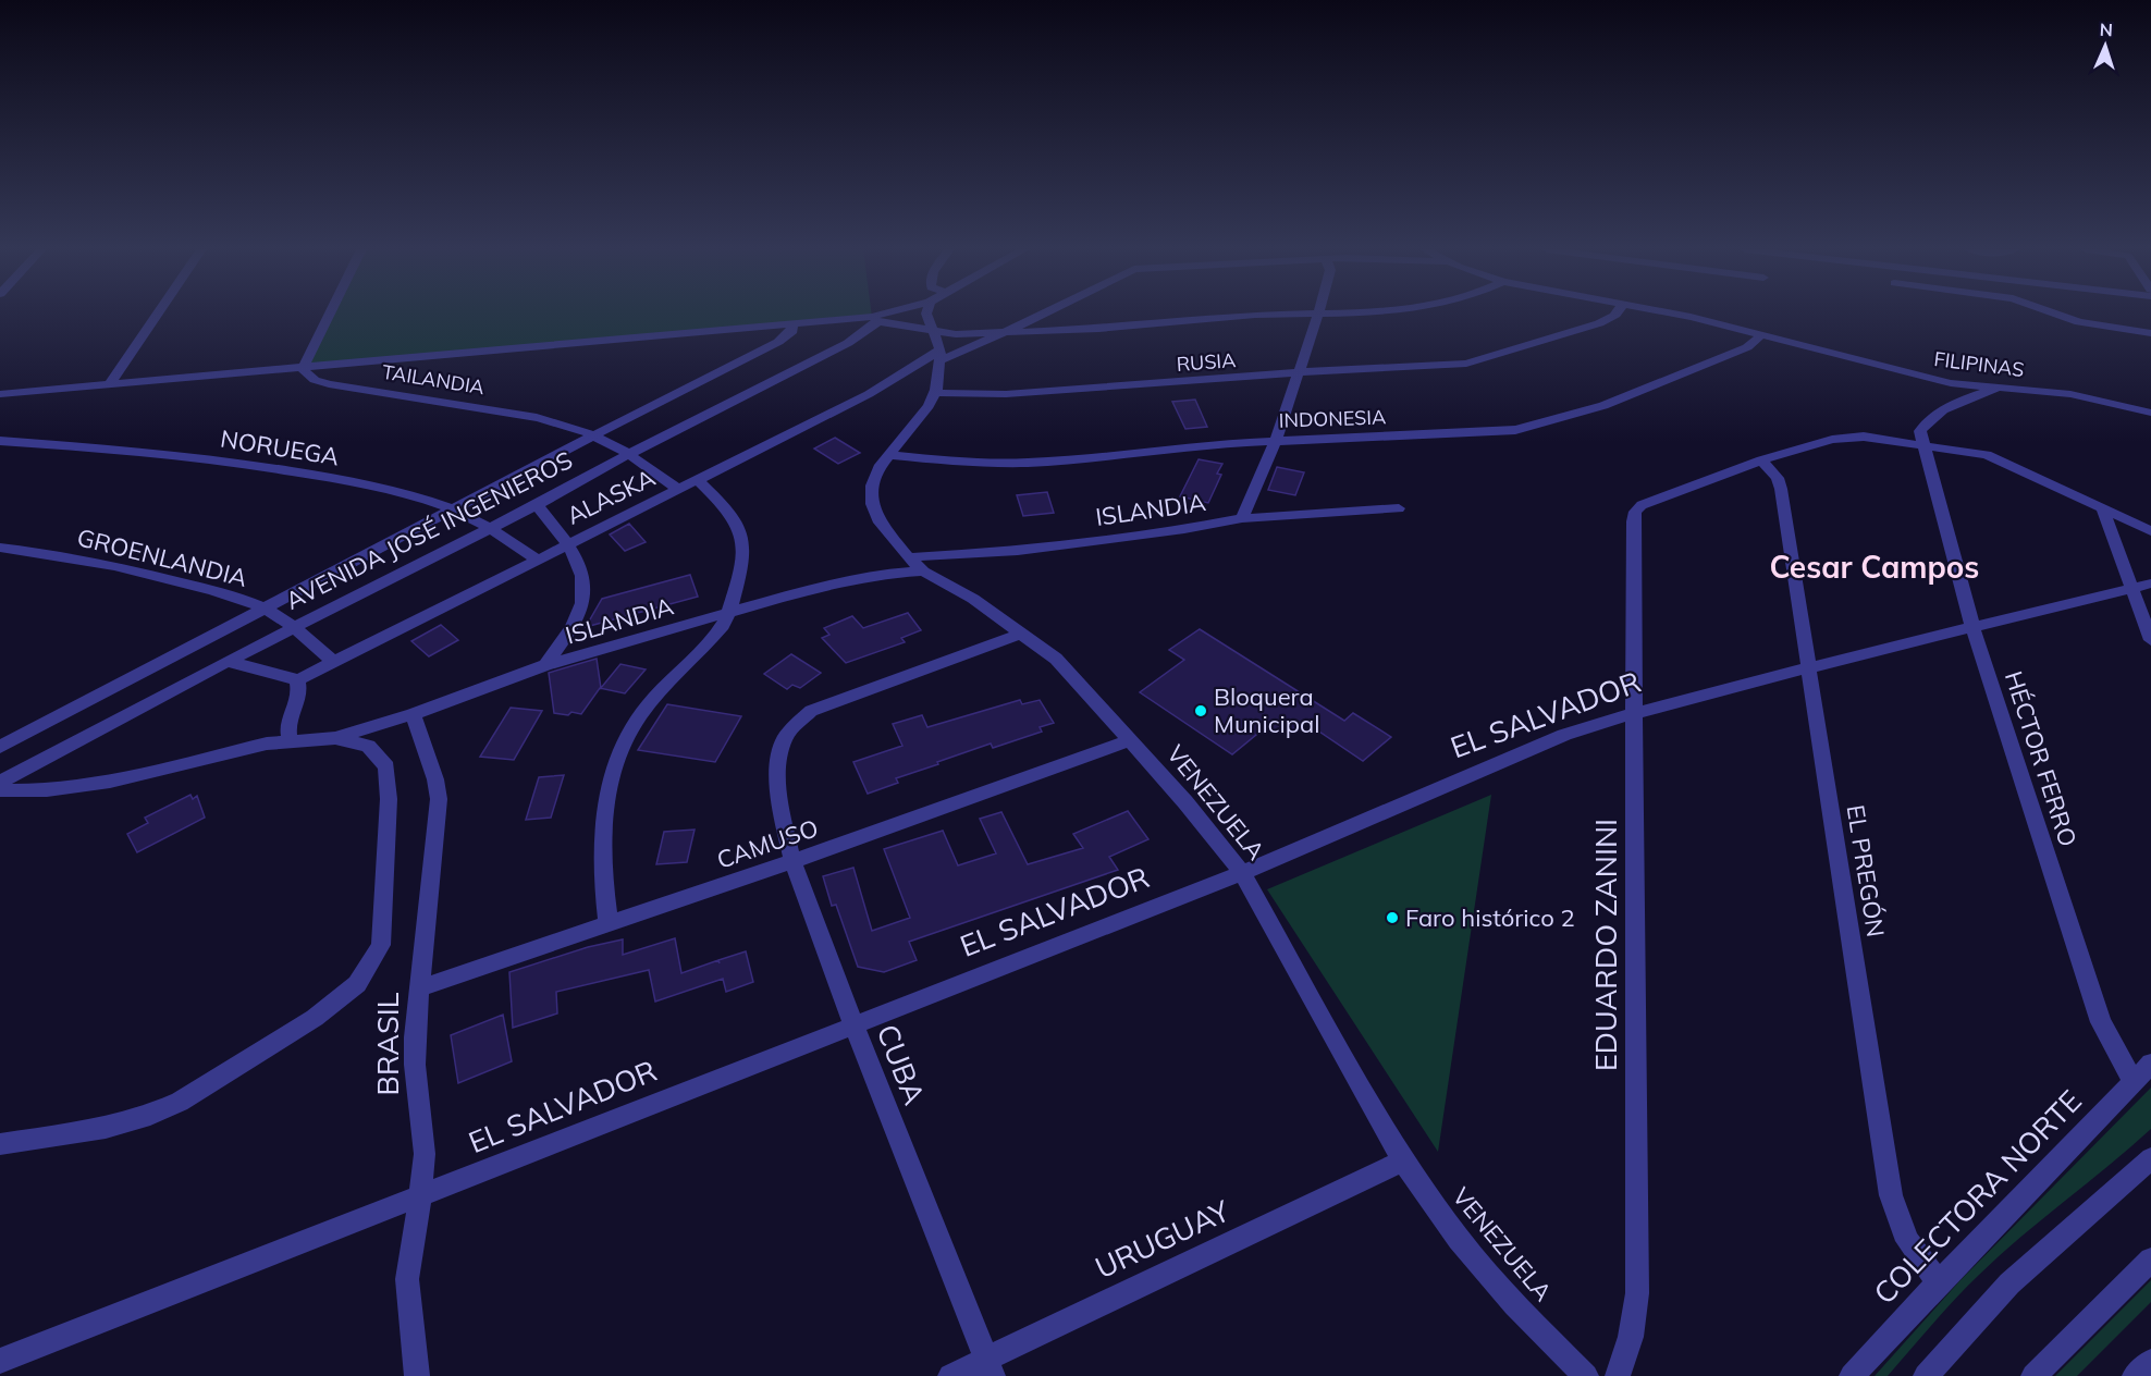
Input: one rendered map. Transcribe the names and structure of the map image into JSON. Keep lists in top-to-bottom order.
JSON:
{
  "streets": {
    "street": [
      "RUSIA",
      "FILIPINAS",
      "TAILANDIA",
      "INDONESIA",
      "NORUEGA",
      "ALASKA",
      "ISLANDIA",
      "AVENIDA JOSÉ INGENIEROS",
      "GROENLANDIA",
      "EL SALVADOR",
      "HÉCTOR FERRO",
      "VENEZUELA",
      "CAMUSO",
      "EL PREGÓN",
      "EDUARDO ZANINI",
      "BRASIL",
      "CUBA",
      "COLECTORA NORTE",
      "URUGUAY"
    ]
  },
  "crossings": [
    ["RUSIA", "VENEZUELA"],
    ["FILIPINAS", "INDONESIA"],
    ["TAILANDIA", "ALASKA"],
    ["TAILANDIA", "AVENIDA JOSÉ INGENIEROS"],
    ["INDONESIA", "VENEZUELA"],
    ["NORUEGA", "ALASKA"],
    ["NORUEGA", "AVENIDA JOSÉ INGENIEROS"],
    ["ALASKA", "GROENLANDIA"],
    ["ALASKA", "VENEZUELA"],
    ["ISLANDIA", "VENEZUELA"],
    ["ISLANDIA", "BRASIL"],
    ["AVENIDA JOSÉ INGENIEROS", "GROENLANDIA"],
    ["EL SALVADOR", "HÉCTOR FERRO"],
    ["EL SALVADOR", "VENEZUELA"],
    ["EL SALVADOR", "EL PREGÓN"],
    ["EL SALVADOR", "EDUARDO ZANINI"],
    ["EL SALVADOR", "BRASIL"],
    ["EL SALVADOR", "CUBA"],
    ["HÉCTOR FERRO", "COLECTORA NORTE"],
    ["VENEZUELA", "CAMUSO"],
    ["VENEZUELA", "CUBA"],
    ["VENEZUELA", "URUGUAY"],
    ["CAMUSO", "BRASIL"],
    ["CAMUSO", "CUBA"],
    ["EL PREGÓN", "EDUARDO ZANINI"],
    ["EL PREGÓN", "COLECTORA NORTE"],
    ["CUBA", "URUGUAY"]
  ],
  "districts": ["Cesar Campos"],
  "places": ["Bloquera Municipal", "Faro histórico 2"],
  "north": "top"
}
